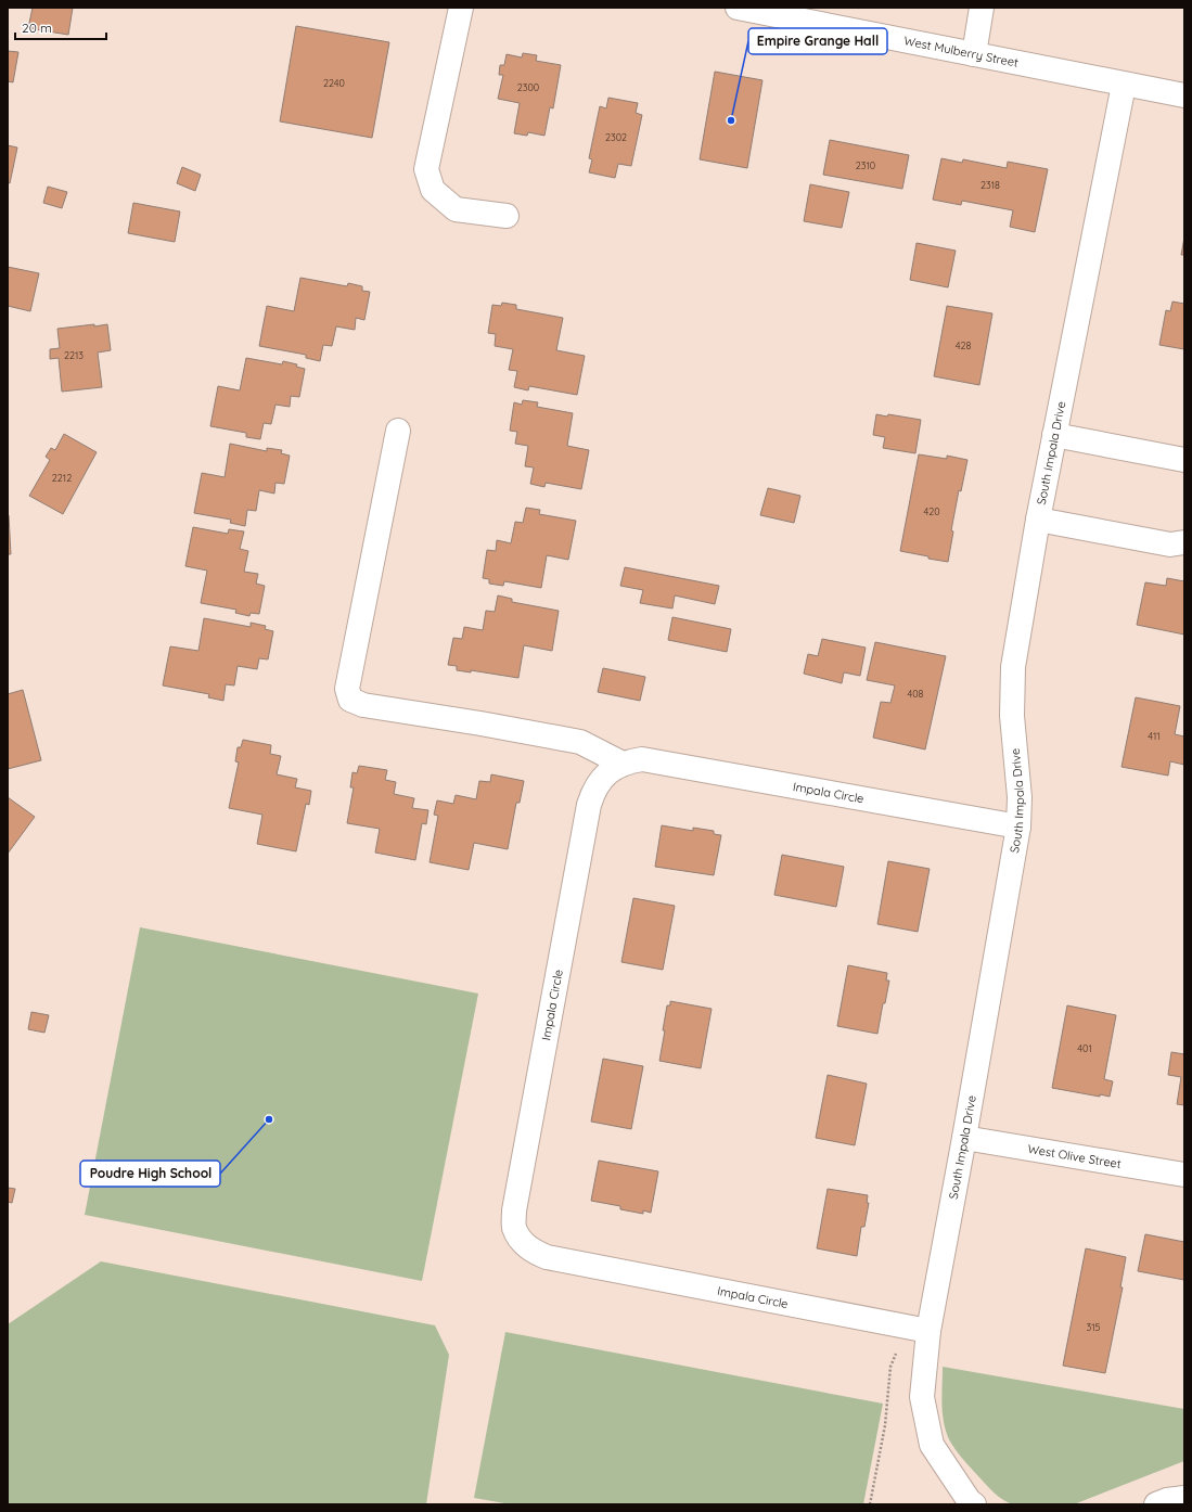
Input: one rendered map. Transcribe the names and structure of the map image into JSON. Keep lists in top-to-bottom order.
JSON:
{
  "streets": {
    "street": [
      "West Mulberry Street",
      "South Impala Drive",
      "Impala Circle",
      "West Olive Street"
    ]
  },
  "crossings": [
    ["West Mulberry Street", "South Impala Drive"],
    ["South Impala Drive", "Impala Circle"],
    ["South Impala Drive", "West Olive Street"]
  ],
  "places": ["Empire Grange Hall", "Poudre High School"],
  "house_numbers": [
    "2240",
    "2300",
    "2302",
    "2310",
    "2318",
    "428",
    "2213",
    "2212",
    "420",
    "408",
    "411",
    "401",
    "315"
  ],
  "scale_bar": "20 m"
}
